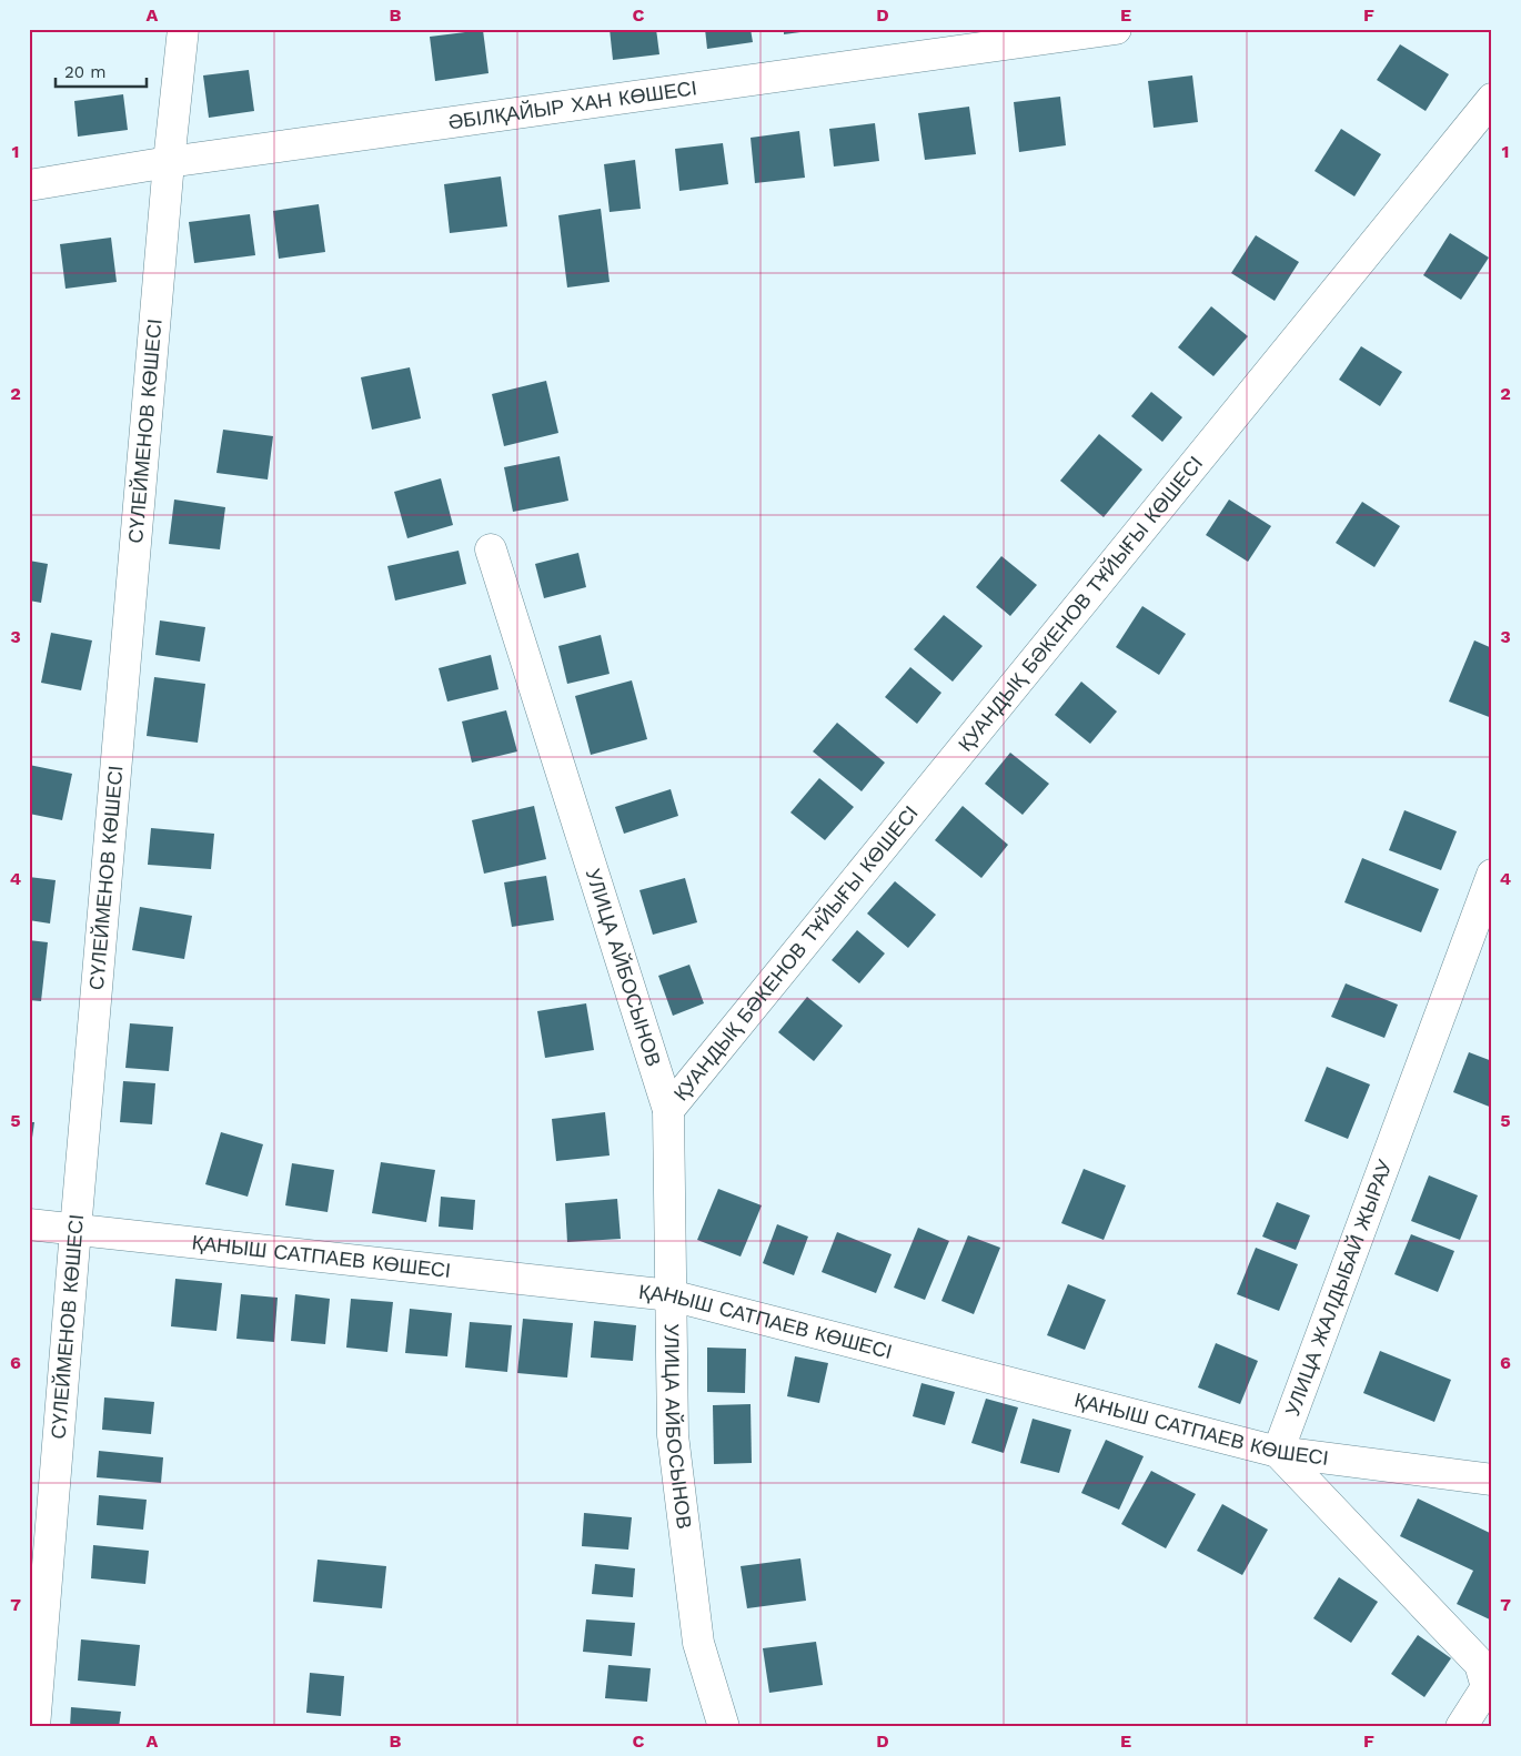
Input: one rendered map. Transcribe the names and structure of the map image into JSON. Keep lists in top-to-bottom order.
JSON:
{
  "streets": {
    "street": [
      "ӘБІЛҚАЙЫР ХАН КӨШЕСІ",
      "СҮЛЕЙМЕНОВ КӨШЕСІ",
      "ҚУАНДЫҚ БӘКЕНОВ ТҰЙЫҒЫ КӨШЕСІ",
      "УЛИЦА АЙБОСЫНОВ",
      "ҚАНЫШ САТПАЕВ КӨШЕСІ",
      "УЛИЦА ЖАЛДЫБАЙ ЖЫРАУ"
    ]
  },
  "crossings": [
    ["ӘБІЛҚАЙЫР ХАН КӨШЕСІ", "СҮЛЕЙМЕНОВ КӨШЕСІ"],
    ["СҮЛЕЙМЕНОВ КӨШЕСІ", "ҚАНЫШ САТПАЕВ КӨШЕСІ"],
    ["ҚУАНДЫҚ БӘКЕНОВ ТҰЙЫҒЫ КӨШЕСІ", "УЛИЦА АЙБОСЫНОВ"],
    ["УЛИЦА АЙБОСЫНОВ", "ҚАНЫШ САТПАЕВ КӨШЕСІ"],
    ["ҚАНЫШ САТПАЕВ КӨШЕСІ", "УЛИЦА ЖАЛДЫБАЙ ЖЫРАУ"]
  ],
  "scale_bar": "20 m",
  "grid": {
    "columns": [
      "A",
      "B",
      "C",
      "D",
      "E",
      "F"
    ],
    "rows": [
      "1",
      "2",
      "3",
      "4",
      "5",
      "6",
      "7"
    ]
  }
}
